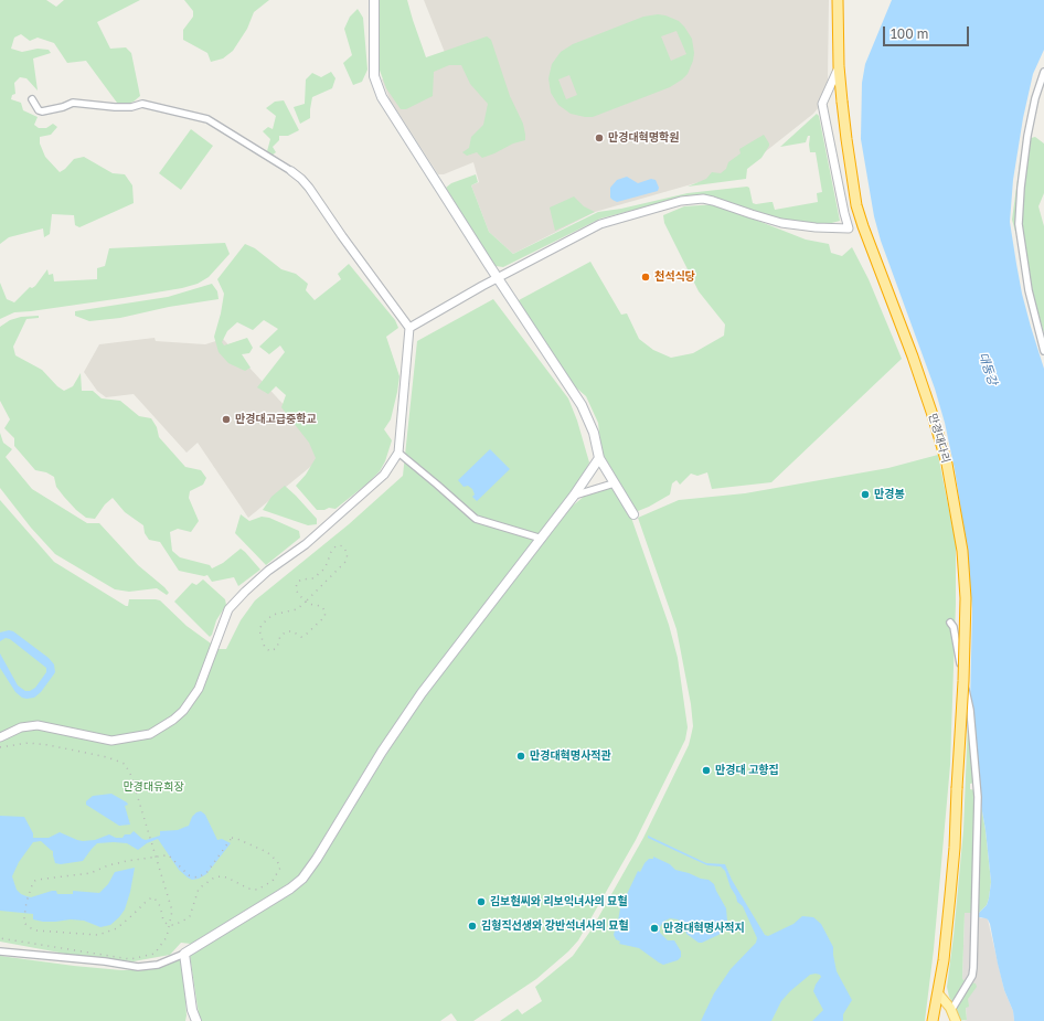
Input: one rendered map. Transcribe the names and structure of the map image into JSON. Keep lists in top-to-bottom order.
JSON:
{
  "streets": {
    "highway": ["만경대다리"]
  },
  "water": ["대동강"],
  "parks": ["만경대유희장"],
  "places": [
    "만경대혁명학원",
    "천석식당",
    "만경대고급중학교",
    "만경봉",
    "만경대혁명사적관",
    "만경대 고향집",
    "김보현씨와 리보익녀사의 묘혈",
    "김형직선생와 강반석녀사의 묘혈",
    "만경대혁명사적지"
  ],
  "scale_bar": "100 m"
}
